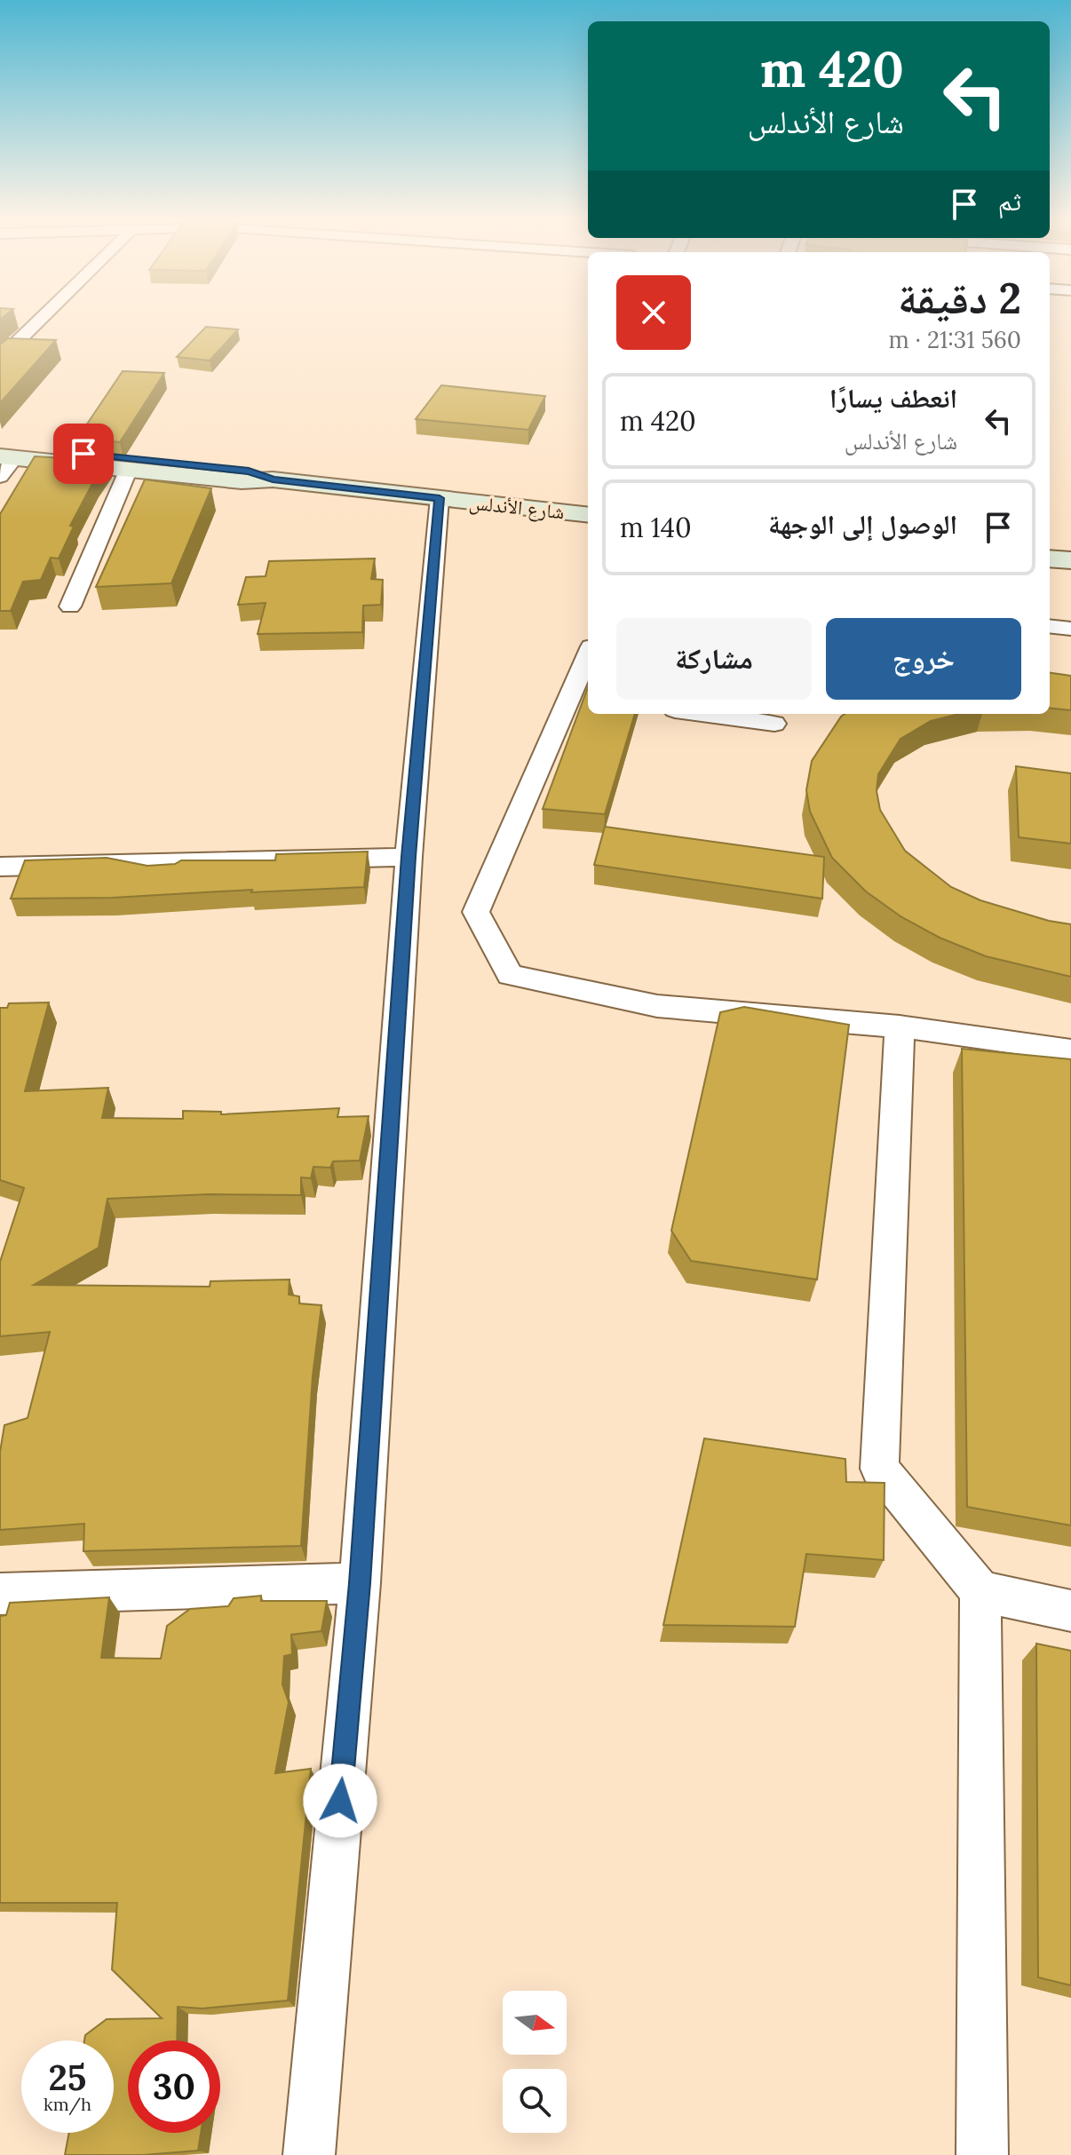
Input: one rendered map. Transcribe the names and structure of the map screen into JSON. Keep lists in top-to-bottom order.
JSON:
{
  "streets": {
    "main road": ["شارع الأندلس"]
  },
  "north": "right",
  "page": {
    "turn": ["420 m", "شارع الأندلس"],
    "then": "ثم",
    "heading": ["2 دقيقة", "560 m · 21:31"],
    "list": [
      {
        "name": "انعطف يسارًا",
        "note": "شارع الأندلس",
        "value": "420 m"
      },
      {
        "name": "الوصول إلى الوجهة",
        "value": "140 m"
      }
    ],
    "buttons": ["خروج", "مشاركة"],
    "speed": "25 km/h",
    "limit": "30"
  }
}
